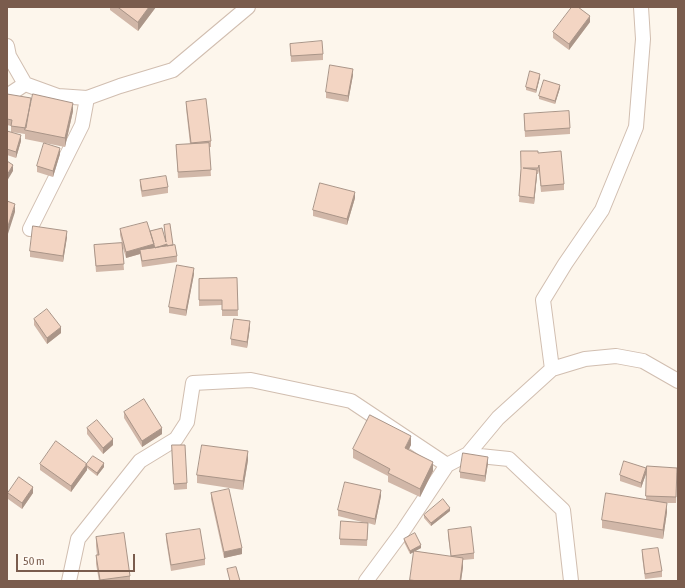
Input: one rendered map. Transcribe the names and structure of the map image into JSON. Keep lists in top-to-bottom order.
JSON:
{
  "scale_bar": "50 m"
}
